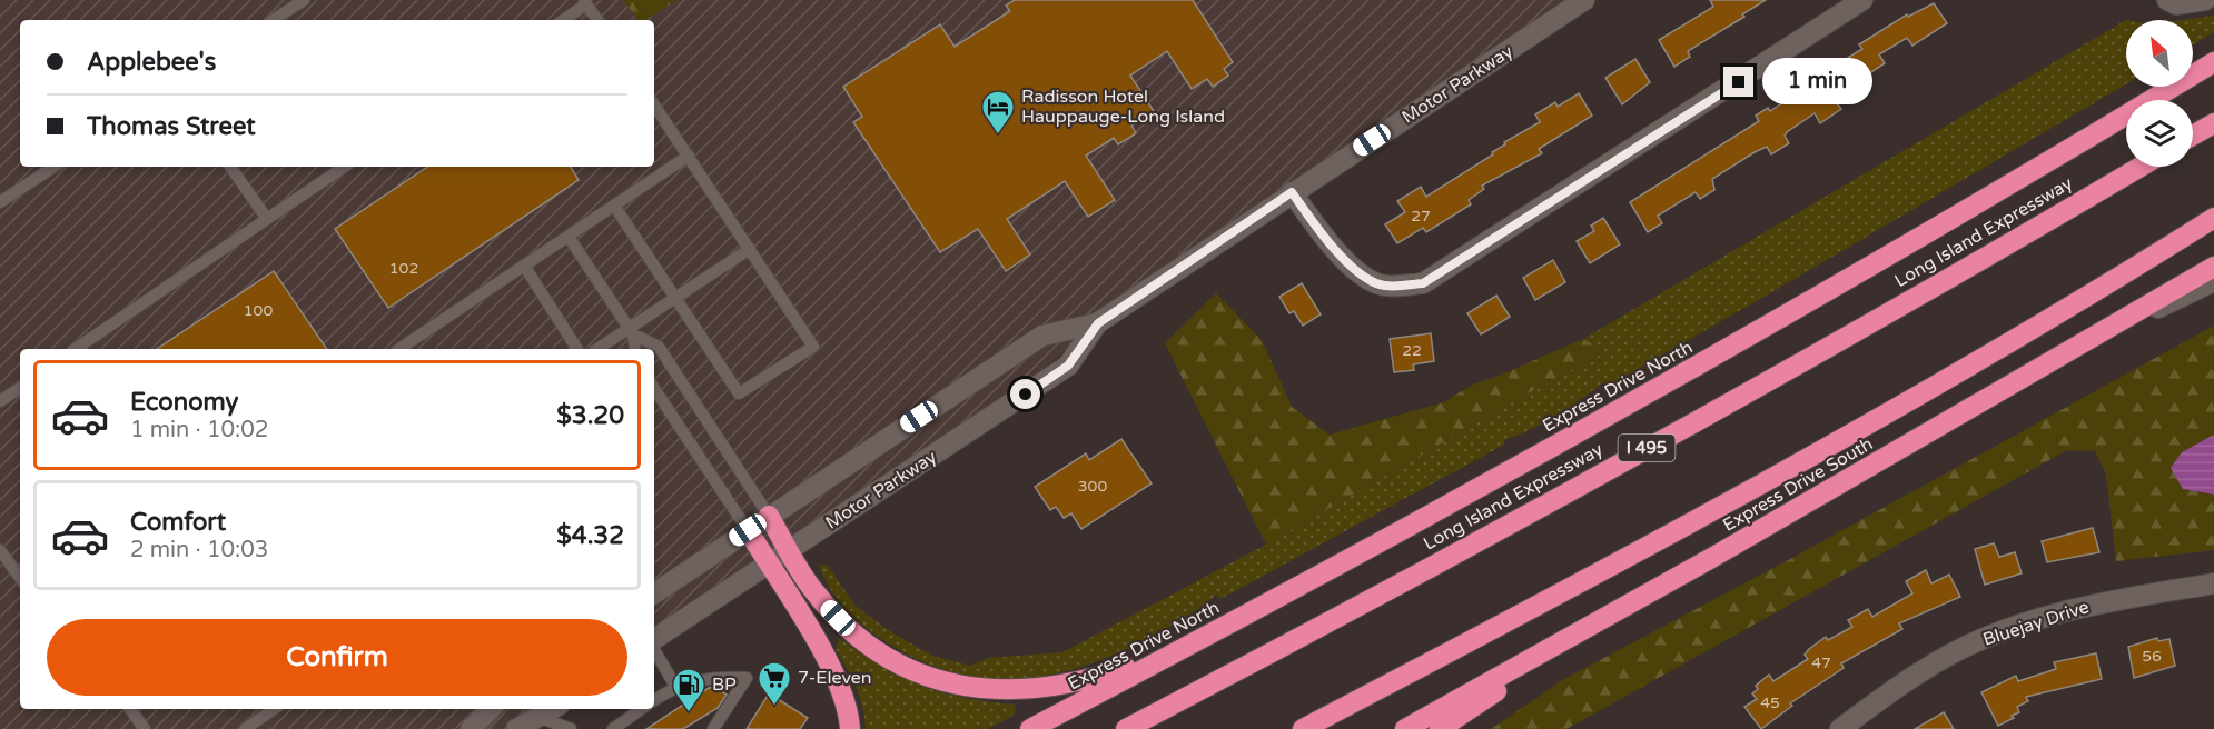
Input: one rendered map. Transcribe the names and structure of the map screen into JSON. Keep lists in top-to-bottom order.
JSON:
{
  "streets": {
    "highway": [
      "Long Island Expressway",
      "Express Drive North",
      "I 495",
      "Express Drive South"
    ],
    "main road": ["Motor Parkway", "Bluejay Drive"]
  },
  "places": {
    "hotel": ["Radisson Hotel Hauppauge-Long Island"],
    "supermarket": ["7-Eleven"],
    "fuel station": ["BP"]
  },
  "house_numbers": [
    "27",
    "102",
    "100",
    "22",
    "300",
    "56",
    "47",
    "45"
  ],
  "north": "top left",
  "page": {
    "banner": ["Applebee's", "Thomas Street"],
    "bubble": "1 min",
    "list": [
      {
        "name": "Economy",
        "note": "1 min · 10:02",
        "value": "$3.20"
      },
      {
        "name": "Comfort",
        "note": "2 min · 10:03",
        "value": "$4.32"
      }
    ],
    "buttons": "Confirm"
  }
}
